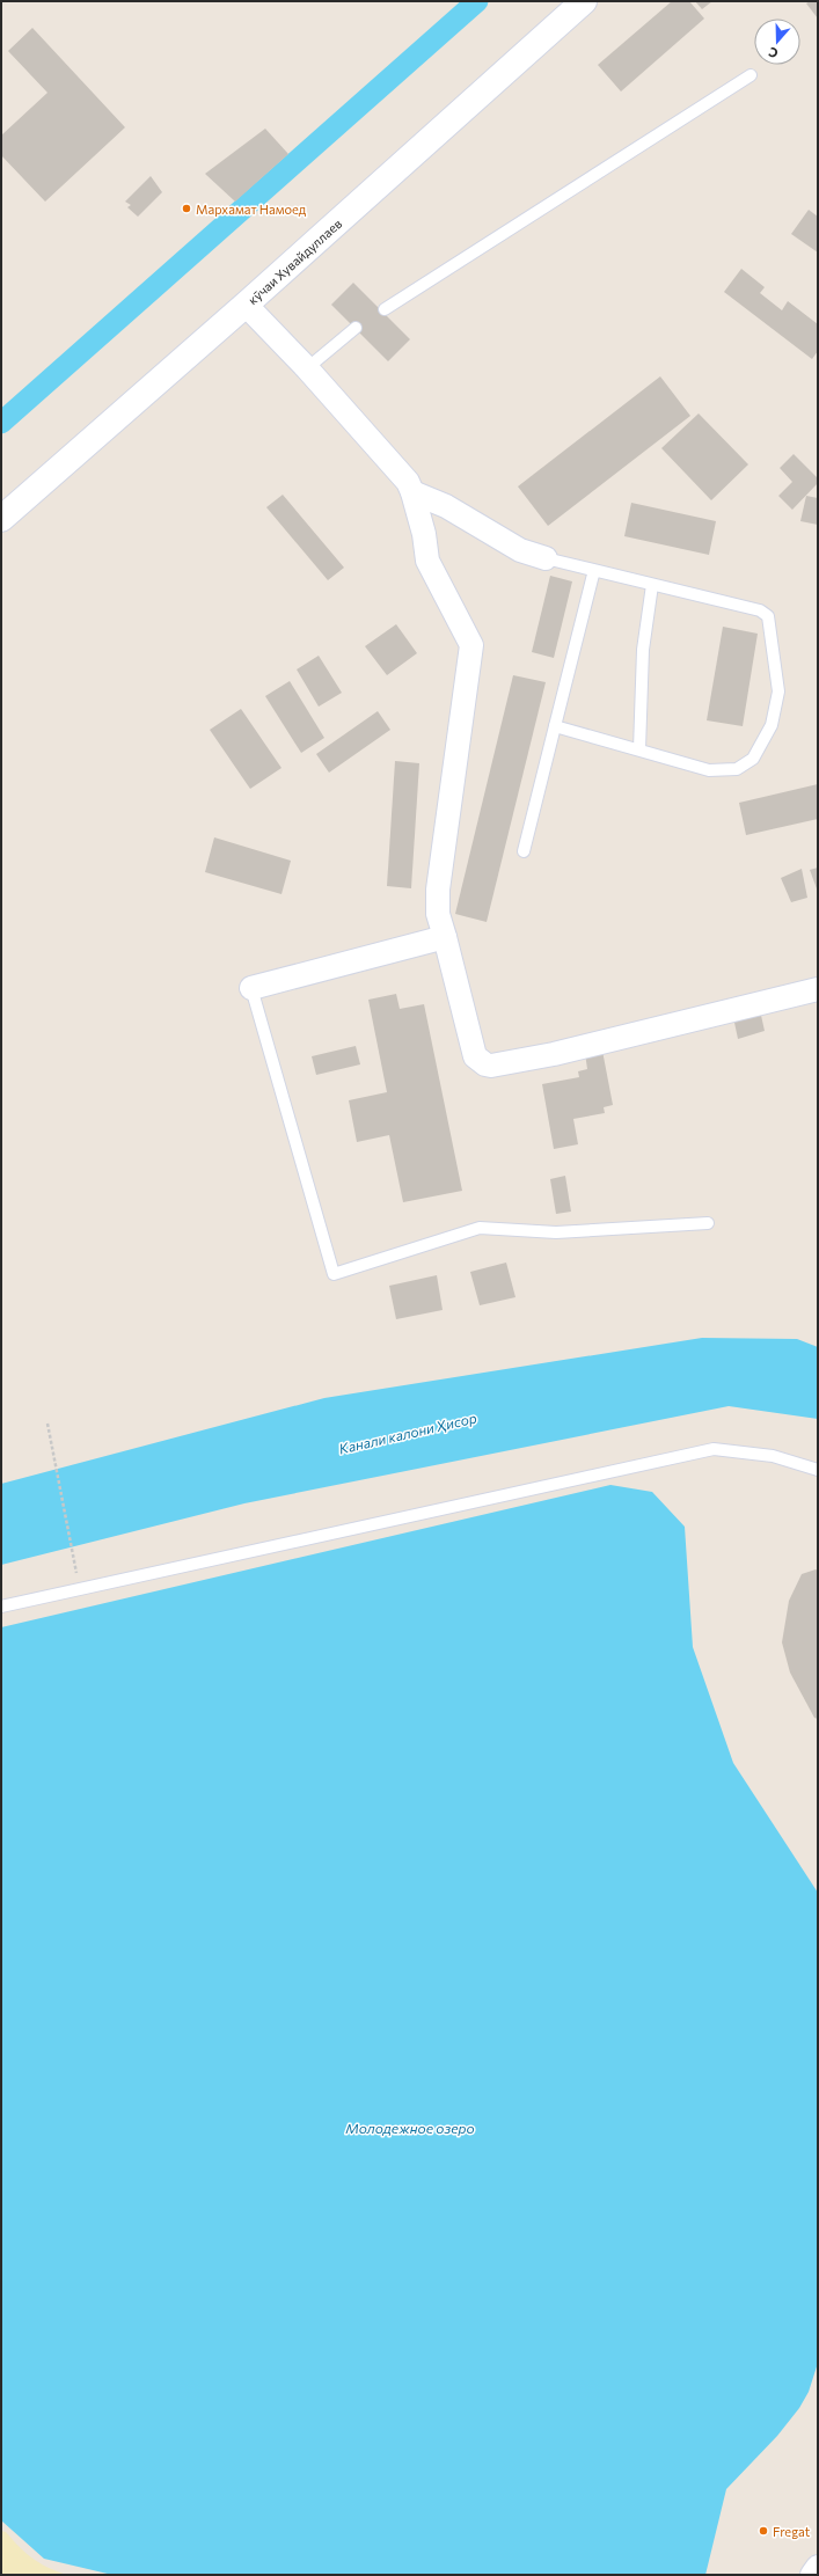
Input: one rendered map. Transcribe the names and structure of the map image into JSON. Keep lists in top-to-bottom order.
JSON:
{
  "streets": {
    "street": ["кӯчаи Хувайдуллаев"]
  },
  "water": ["Канали калони Ҳисор", "Молодежное озеро"],
  "places": ["Мархамат Намоед", "Fregat"],
  "north": "bottom"
}
